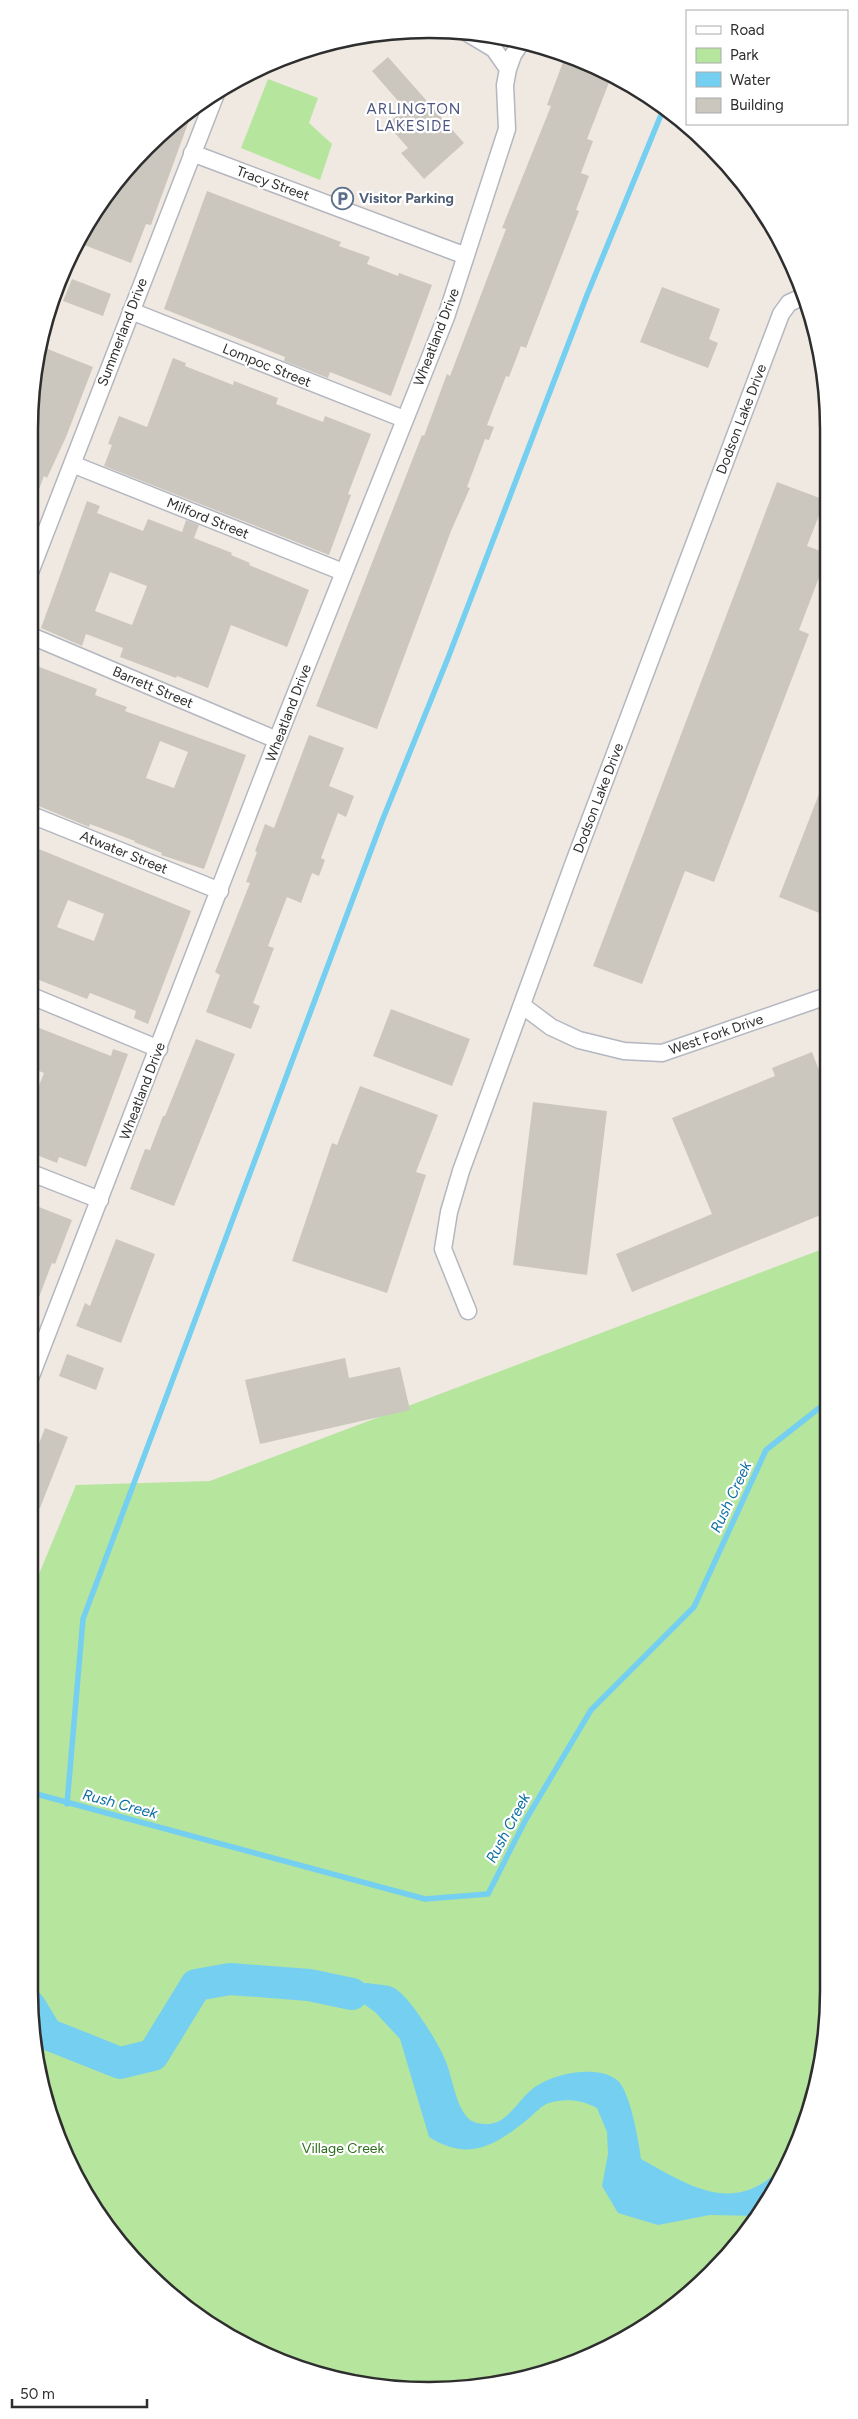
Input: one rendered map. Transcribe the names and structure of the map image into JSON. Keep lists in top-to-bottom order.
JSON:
{
  "streets": {
    "street": [
      "Tracy Street",
      "Summerland Drive",
      "Wheatland Drive",
      "Lompoc Street",
      "Dodson Lake Drive",
      "Milford Street",
      "Barrett Street",
      "Atwater Street",
      "West Fork Drive"
    ]
  },
  "crossings": [
    ["Tracy Street", "Summerland Drive"],
    ["Tracy Street", "Wheatland Drive"],
    ["Summerland Drive", "Lompoc Street"],
    ["Summerland Drive", "Milford Street"],
    ["Wheatland Drive", "Lompoc Street"],
    ["Wheatland Drive", "Milford Street"],
    ["Wheatland Drive", "Barrett Street"],
    ["Wheatland Drive", "Atwater Street"],
    ["Dodson Lake Drive", "West Fork Drive"]
  ],
  "districts": ["ARLINGTON LAKESIDE"],
  "water": ["Rush Creek"],
  "parks": ["Village Creek"],
  "places": {
    "parking": ["Visitor Parking"]
  },
  "legend": [
    "Road",
    "Park",
    "Water",
    "Building"
  ],
  "scale_bar": "50 m"
}
